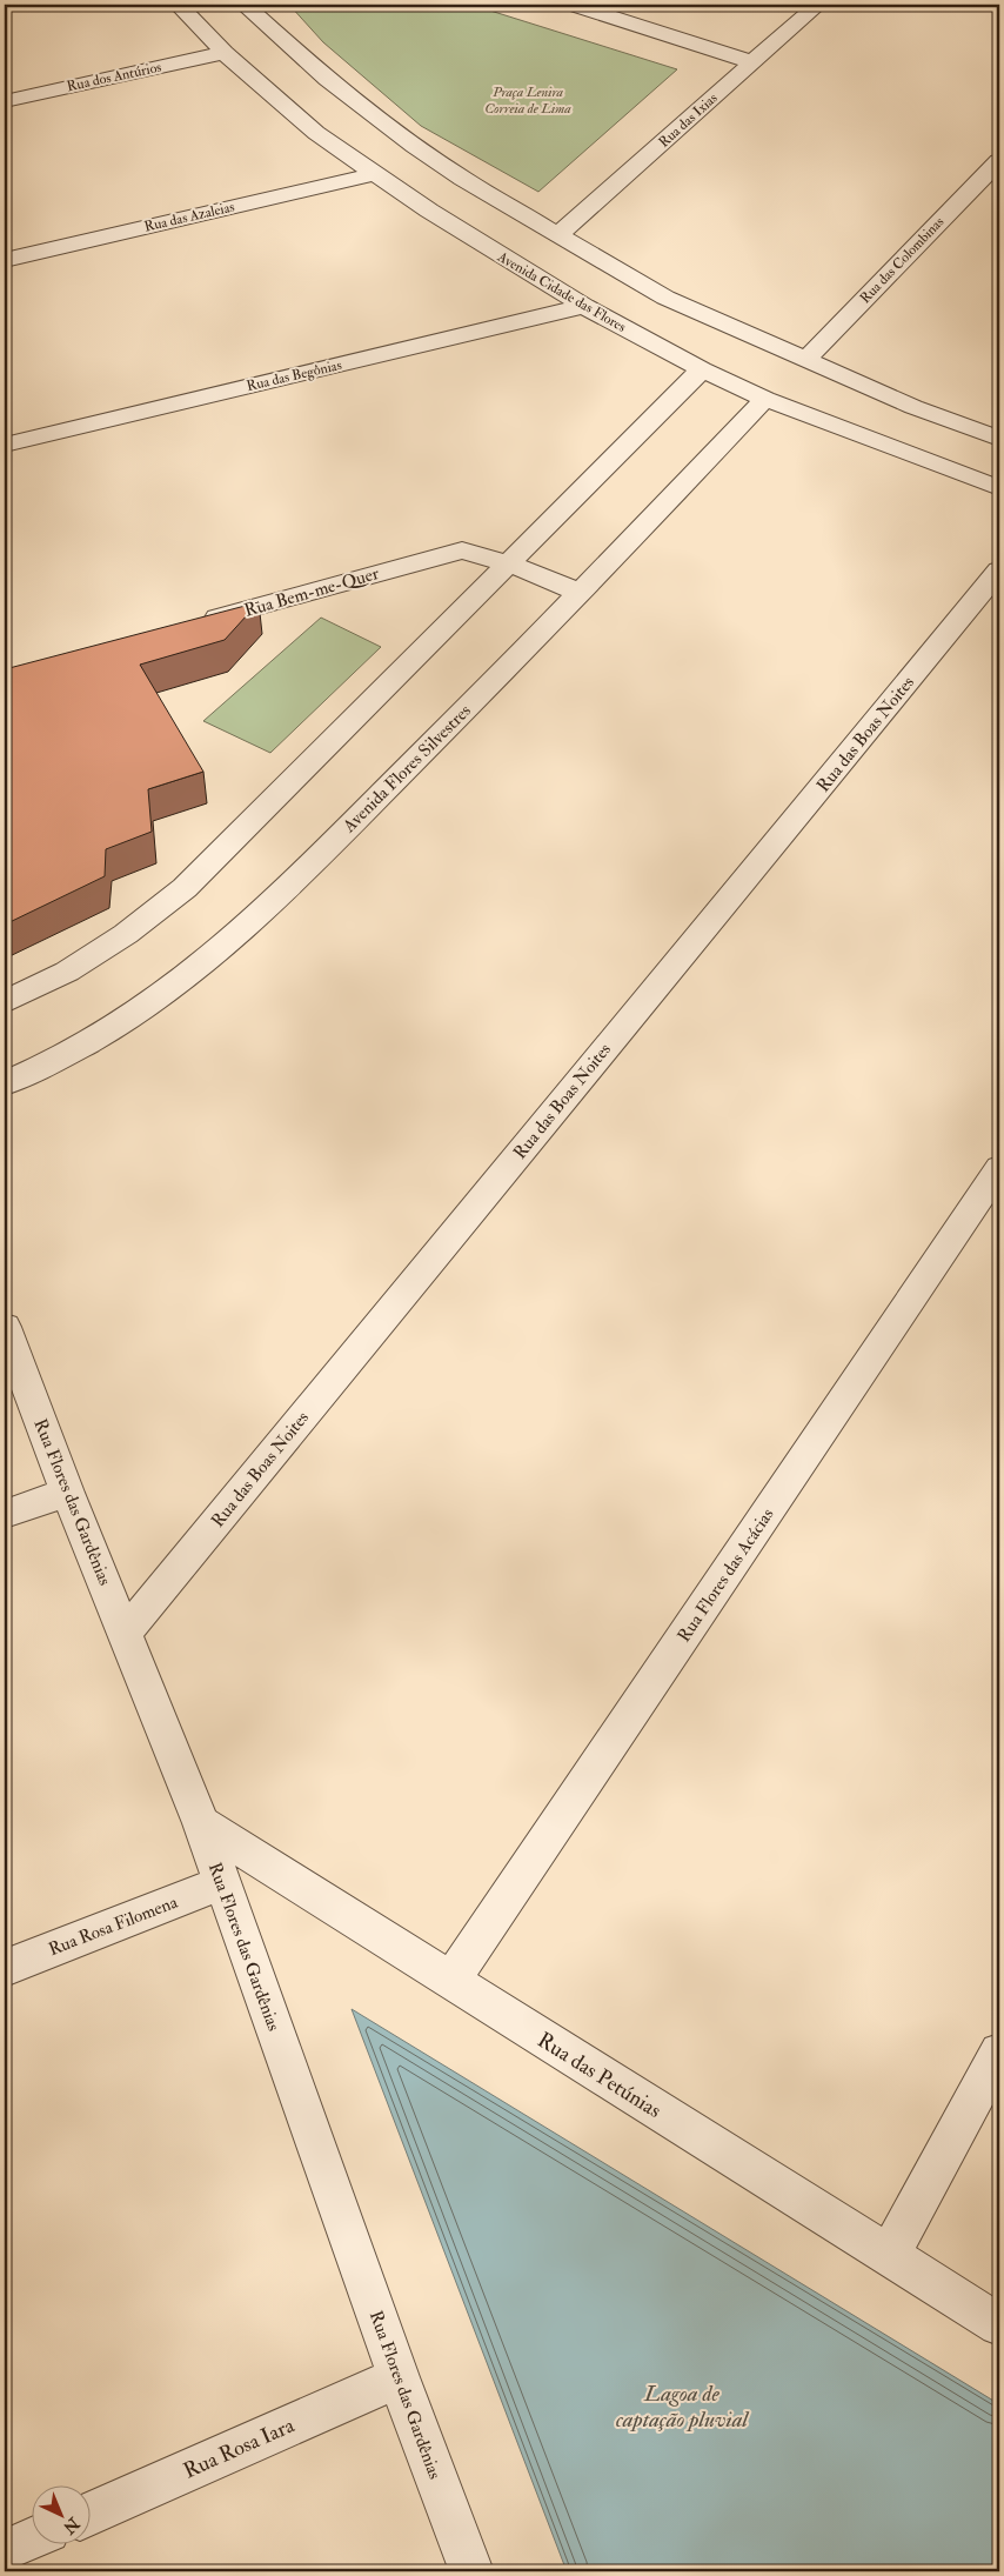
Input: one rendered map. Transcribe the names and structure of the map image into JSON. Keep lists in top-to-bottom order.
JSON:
{
  "streets": {
    "street": [
      "Rua dos Antúrios",
      "Rua das Ixias",
      "Rua das Azaleias",
      "Rua das Colombinas",
      "Avenida Cidade das Flores",
      "Rua das Begônias",
      "Rua Bem-me-Quer",
      "Rua das Boas Noites",
      "Avenida Flores Silvestres",
      "Rua Flores das Gardênias",
      "Rua Flores das Acácias",
      "Rua Rosa Filomena",
      "Rua das Petúnias",
      "Rua Rosa Iara"
    ]
  },
  "crossings": [
    ["Rua dos Antúrios", "Avenida Cidade das Flores"],
    ["Rua das Azaleias", "Avenida Cidade das Flores"],
    ["Avenida Cidade das Flores", "Rua das Begônias"],
    ["Avenida Cidade das Flores", "Avenida Flores Silvestres"],
    ["Rua Bem-me-Quer", "Avenida Flores Silvestres"],
    ["Rua das Boas Noites", "Rua Flores das Gardênias"],
    ["Rua Flores das Gardênias", "Rua Rosa Filomena"],
    ["Rua Flores das Gardênias", "Rua das Petúnias"],
    ["Rua Flores das Gardênias", "Rua Rosa Iara"],
    ["Rua Flores das Acácias", "Rua das Petúnias"]
  ],
  "water": ["Lagoa de captação pluvial"],
  "parks": ["Praça Lenira Correia de Lima"],
  "north": "bottom right"
}
